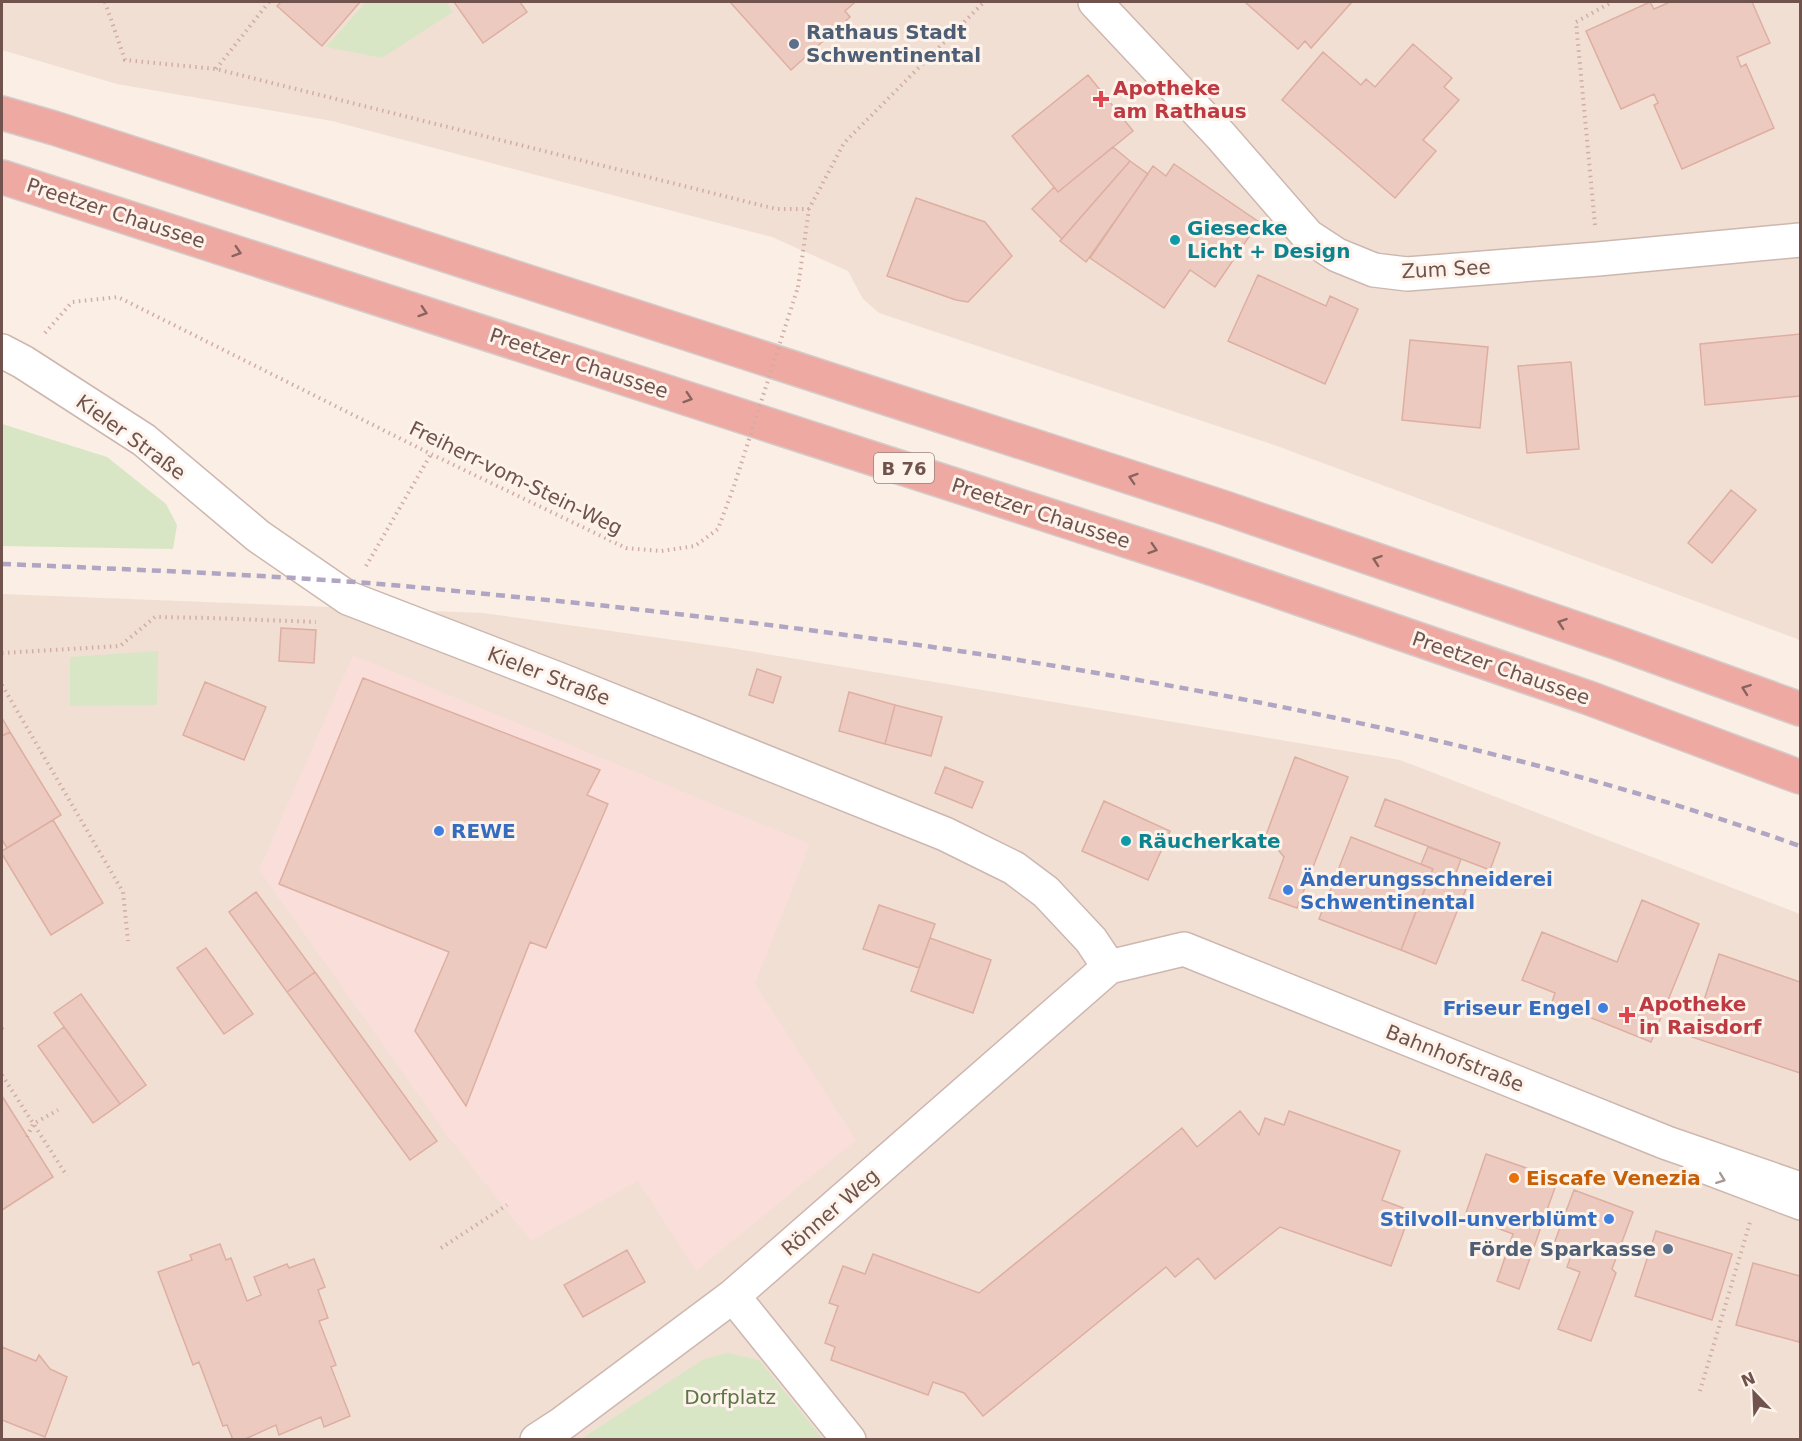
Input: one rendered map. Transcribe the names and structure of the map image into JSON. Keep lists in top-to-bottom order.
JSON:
{
  "streets": {
    "highway": ["Preetzer Chaussee", "B 76"],
    "street": [
      "Zum See",
      "Kieler Straße",
      "Bahnhofstraße",
      "Rönner Weg"
    ],
    "path": ["Freiherr-vom-Stein-Weg"]
  },
  "crossings": [
    ["Kieler Straße", "Freiherr-vom-Stein-Weg"],
    ["Kieler Straße", "Bahnhofstraße"],
    ["Kieler Straße", "Rönner Weg"],
    ["Bahnhofstraße", "Rönner Weg"]
  ],
  "parks": ["Dorfplatz"],
  "places": {
    "other": [
      "Rathaus Stadt Schwentinental",
      "Giesecke Licht + Design",
      "REWE",
      "Räucherkate",
      "Änderungsschneiderei Schwentinental",
      "Friseur Engel",
      "Eiscafe Venezia",
      "Stilvoll-unverblümt",
      "Förde Sparkasse"
    ],
    "health": ["Apotheke am Rathaus", "Apotheke in Raisdorf"]
  },
  "north": "top left"
}
